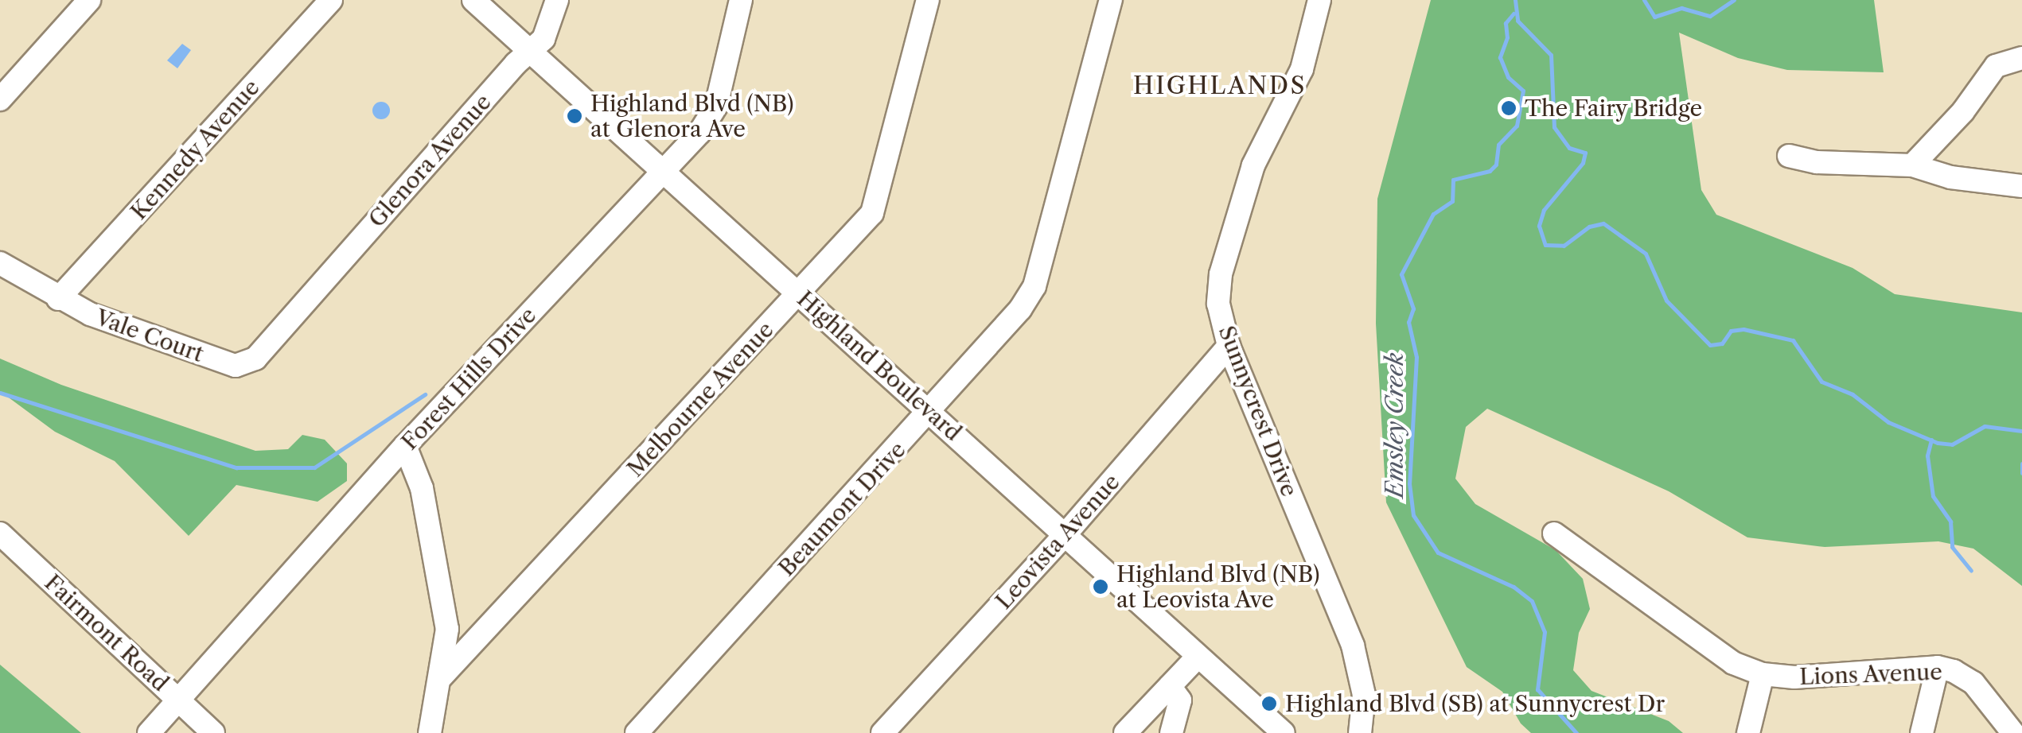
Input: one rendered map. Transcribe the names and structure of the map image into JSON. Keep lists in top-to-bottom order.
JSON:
{
  "streets": {
    "street": [
      "Kennedy Avenue",
      "Glenora Avenue",
      "Vale Court",
      "Highland Boulevard",
      "Forest Hills Drive",
      "Melbourne Avenue",
      "Sunnycrest Drive",
      "Beaumont Drive",
      "Leovista Avenue",
      "Fairmont Road",
      "Lions Avenue"
    ]
  },
  "crossings": [
    ["Kennedy Avenue", "Vale Court"],
    ["Glenora Avenue", "Vale Court"],
    ["Glenora Avenue", "Highland Boulevard"],
    ["Highland Boulevard", "Forest Hills Drive"],
    ["Highland Boulevard", "Melbourne Avenue"],
    ["Highland Boulevard", "Beaumont Drive"],
    ["Highland Boulevard", "Leovista Avenue"],
    ["Forest Hills Drive", "Fairmont Road"],
    ["Sunnycrest Drive", "Leovista Avenue"]
  ],
  "districts": ["HIGHLANDS"],
  "water": ["Emsley Creek"],
  "places": [
    "The Fairy Bridge",
    "Highland Blvd (NB) at Glenora Ave",
    "Highland Blvd (NB) at Leovista Ave",
    "Highland Blvd (SB) at Sunnycrest Dr"
  ]
}
